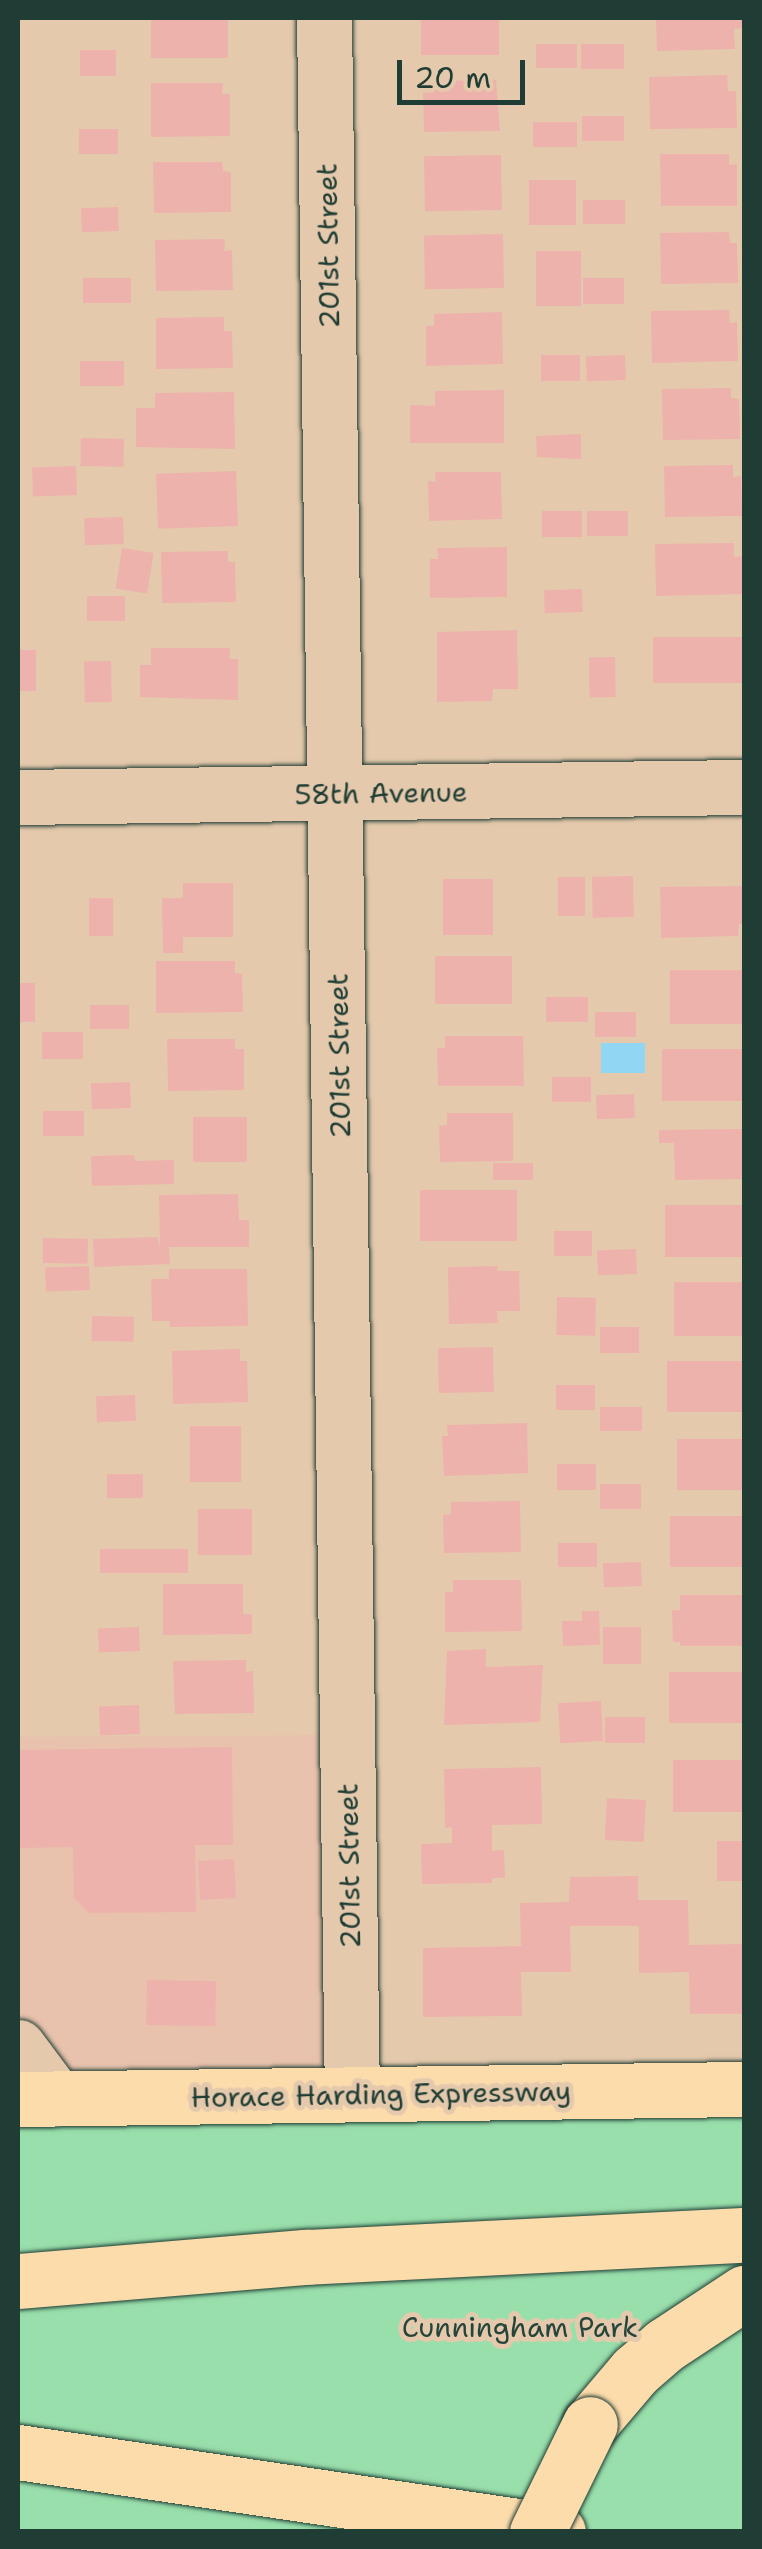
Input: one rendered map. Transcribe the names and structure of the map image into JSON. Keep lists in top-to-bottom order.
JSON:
{
  "streets": {
    "main road": ["Horace Harding Expressway"],
    "street": ["201st Street", "58th Avenue"]
  },
  "crossings": [
    ["201st Street", "58th Avenue"],
    ["201st Street", "Horace Harding Expressway"]
  ],
  "parks": ["Cunningham Park"],
  "scale_bar": "20 m"
}
